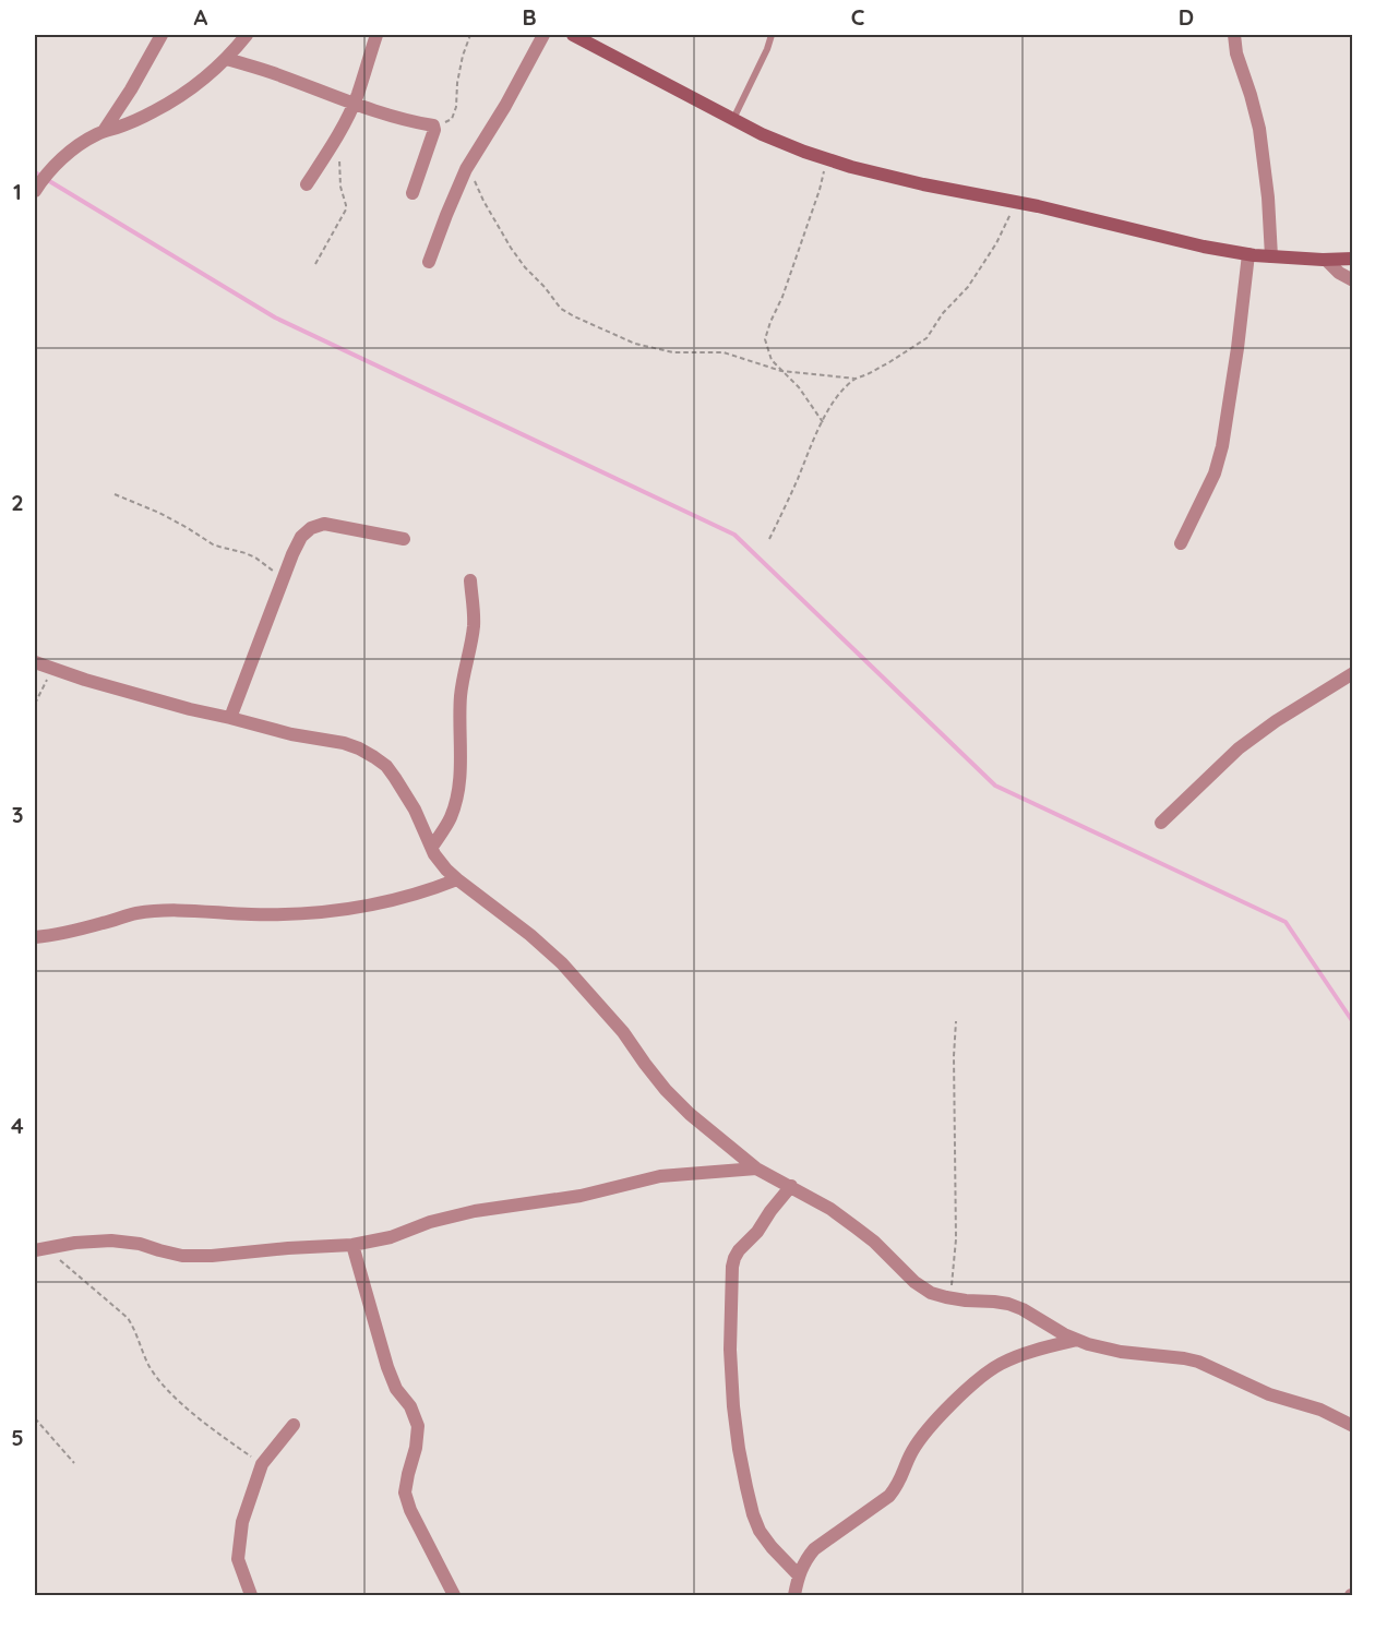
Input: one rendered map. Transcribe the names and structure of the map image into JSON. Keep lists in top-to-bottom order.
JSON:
{
  "grid": {
    "columns": [
      "A",
      "B",
      "C",
      "D"
    ],
    "rows": [
      "1",
      "2",
      "3",
      "4",
      "5"
    ]
  }
}
